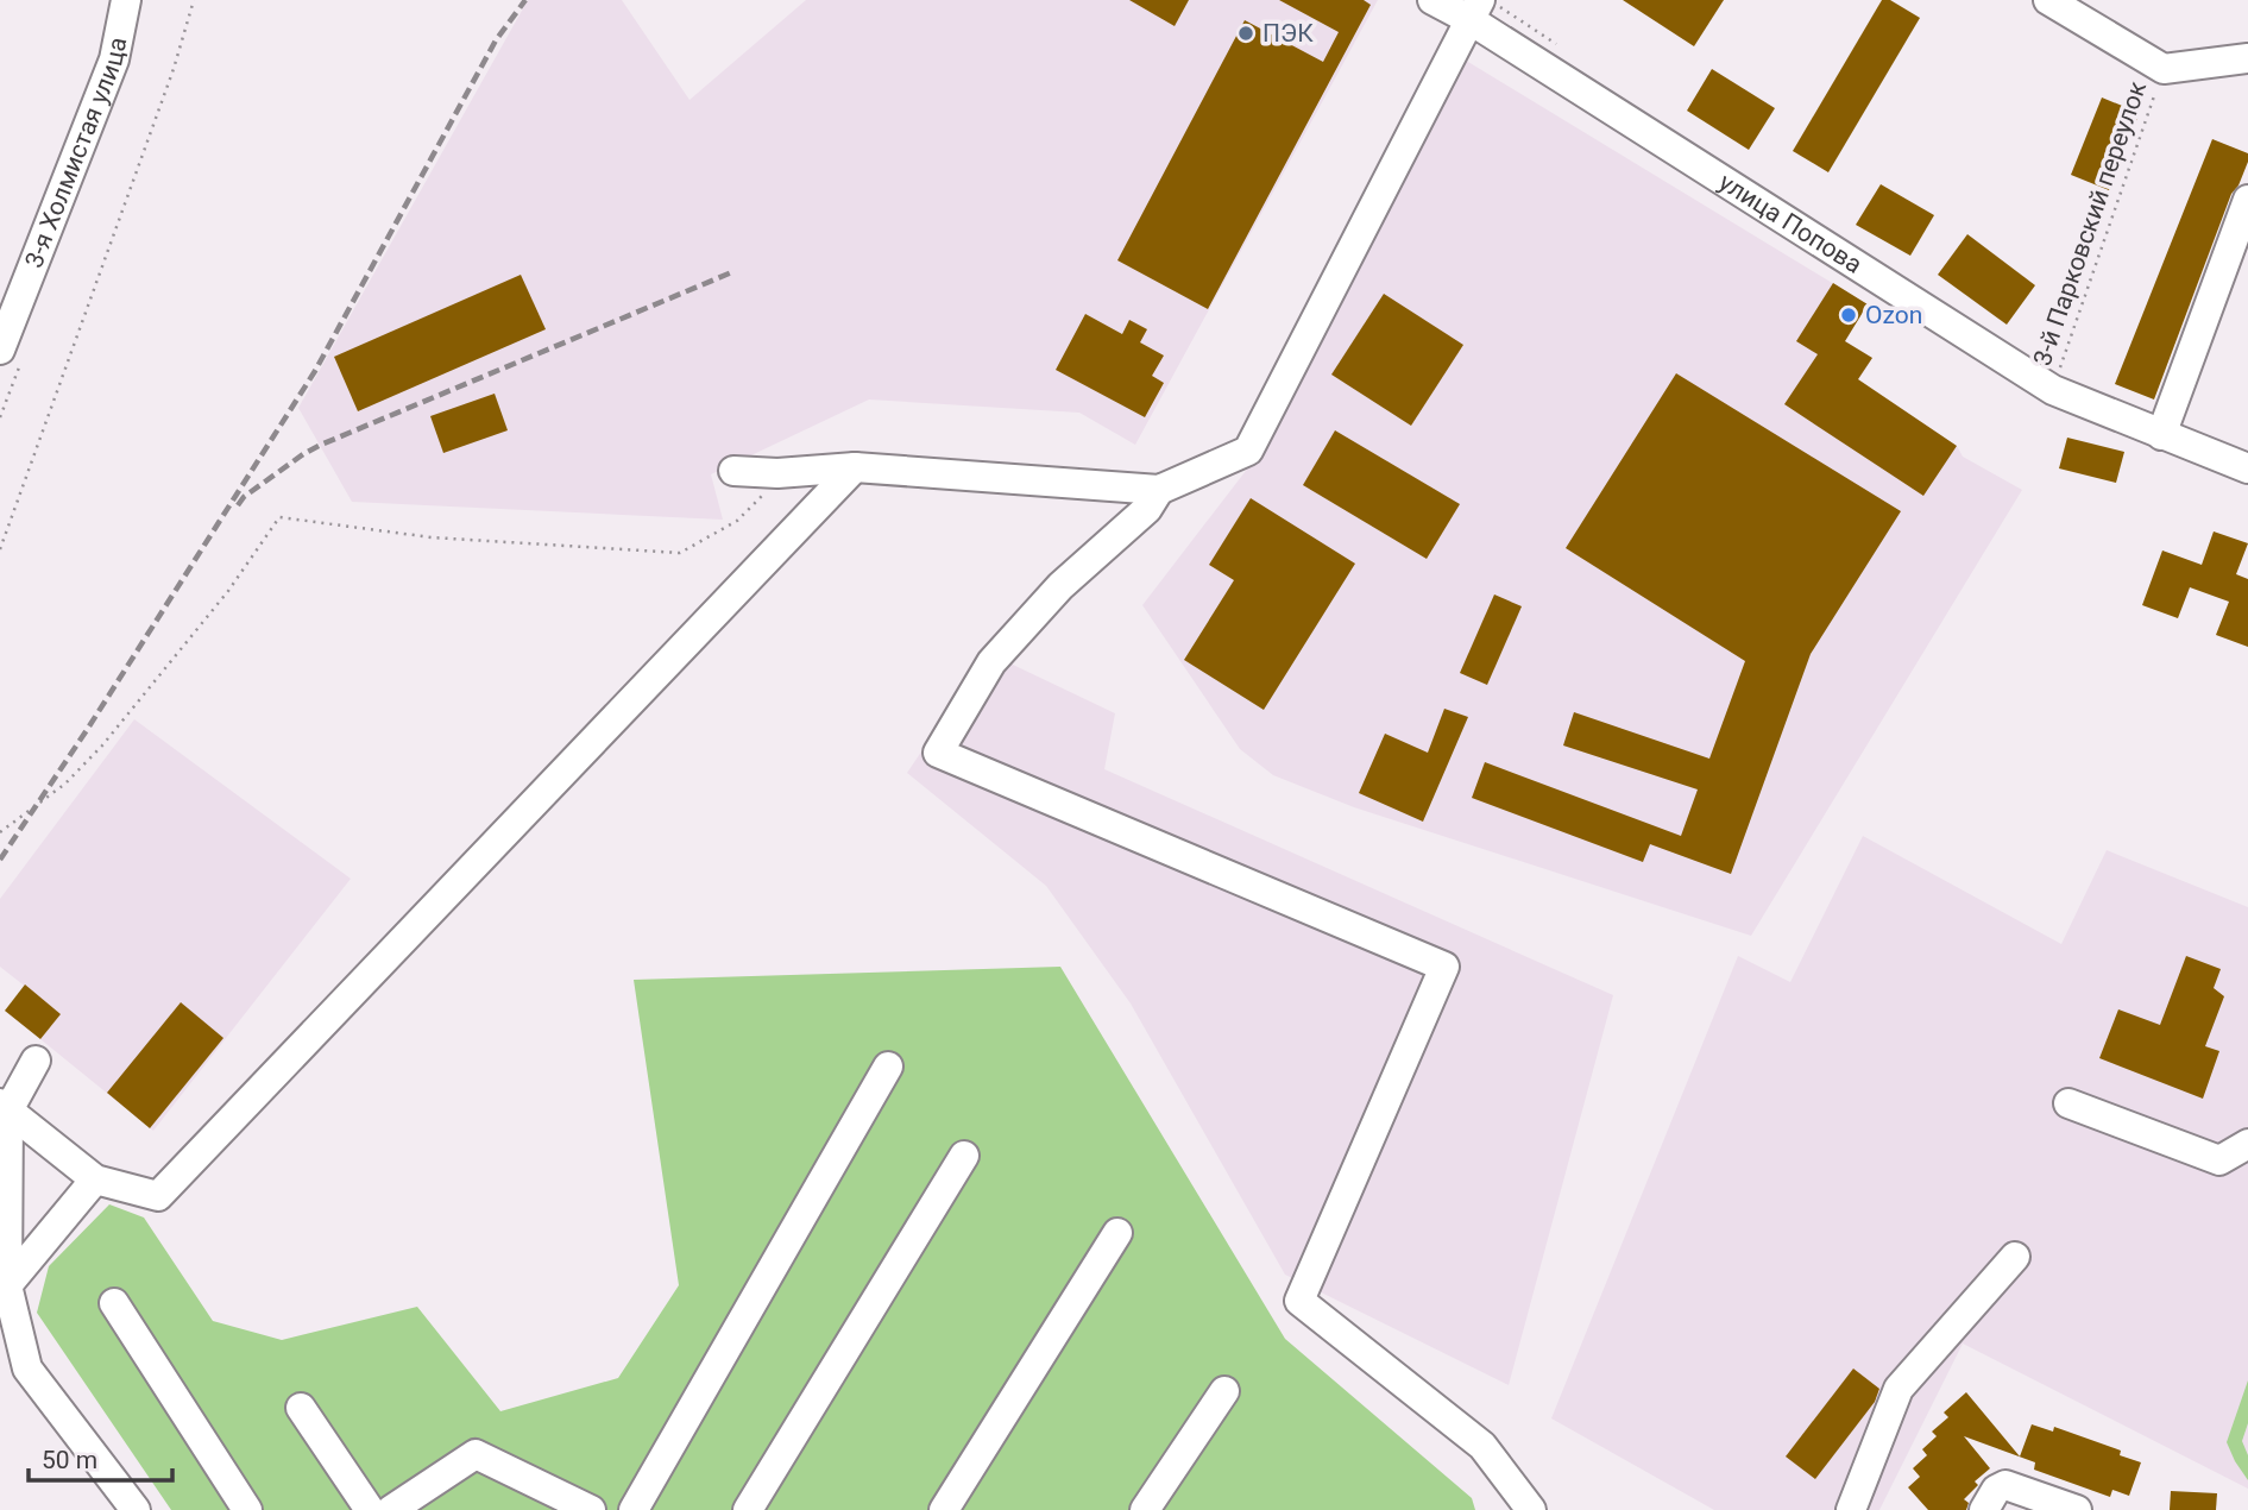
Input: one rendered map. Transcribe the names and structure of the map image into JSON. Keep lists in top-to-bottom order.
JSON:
{
  "streets": {
    "street": ["3-я Холмистая улица", "улица Попова"],
    "path": ["3-й Парковский переулок"]
  },
  "crossings": [
    ["улица Попова", "3-й Парковский переулок"]
  ],
  "places": ["ПЭК", "Ozon"],
  "scale_bar": "50 m"
}
